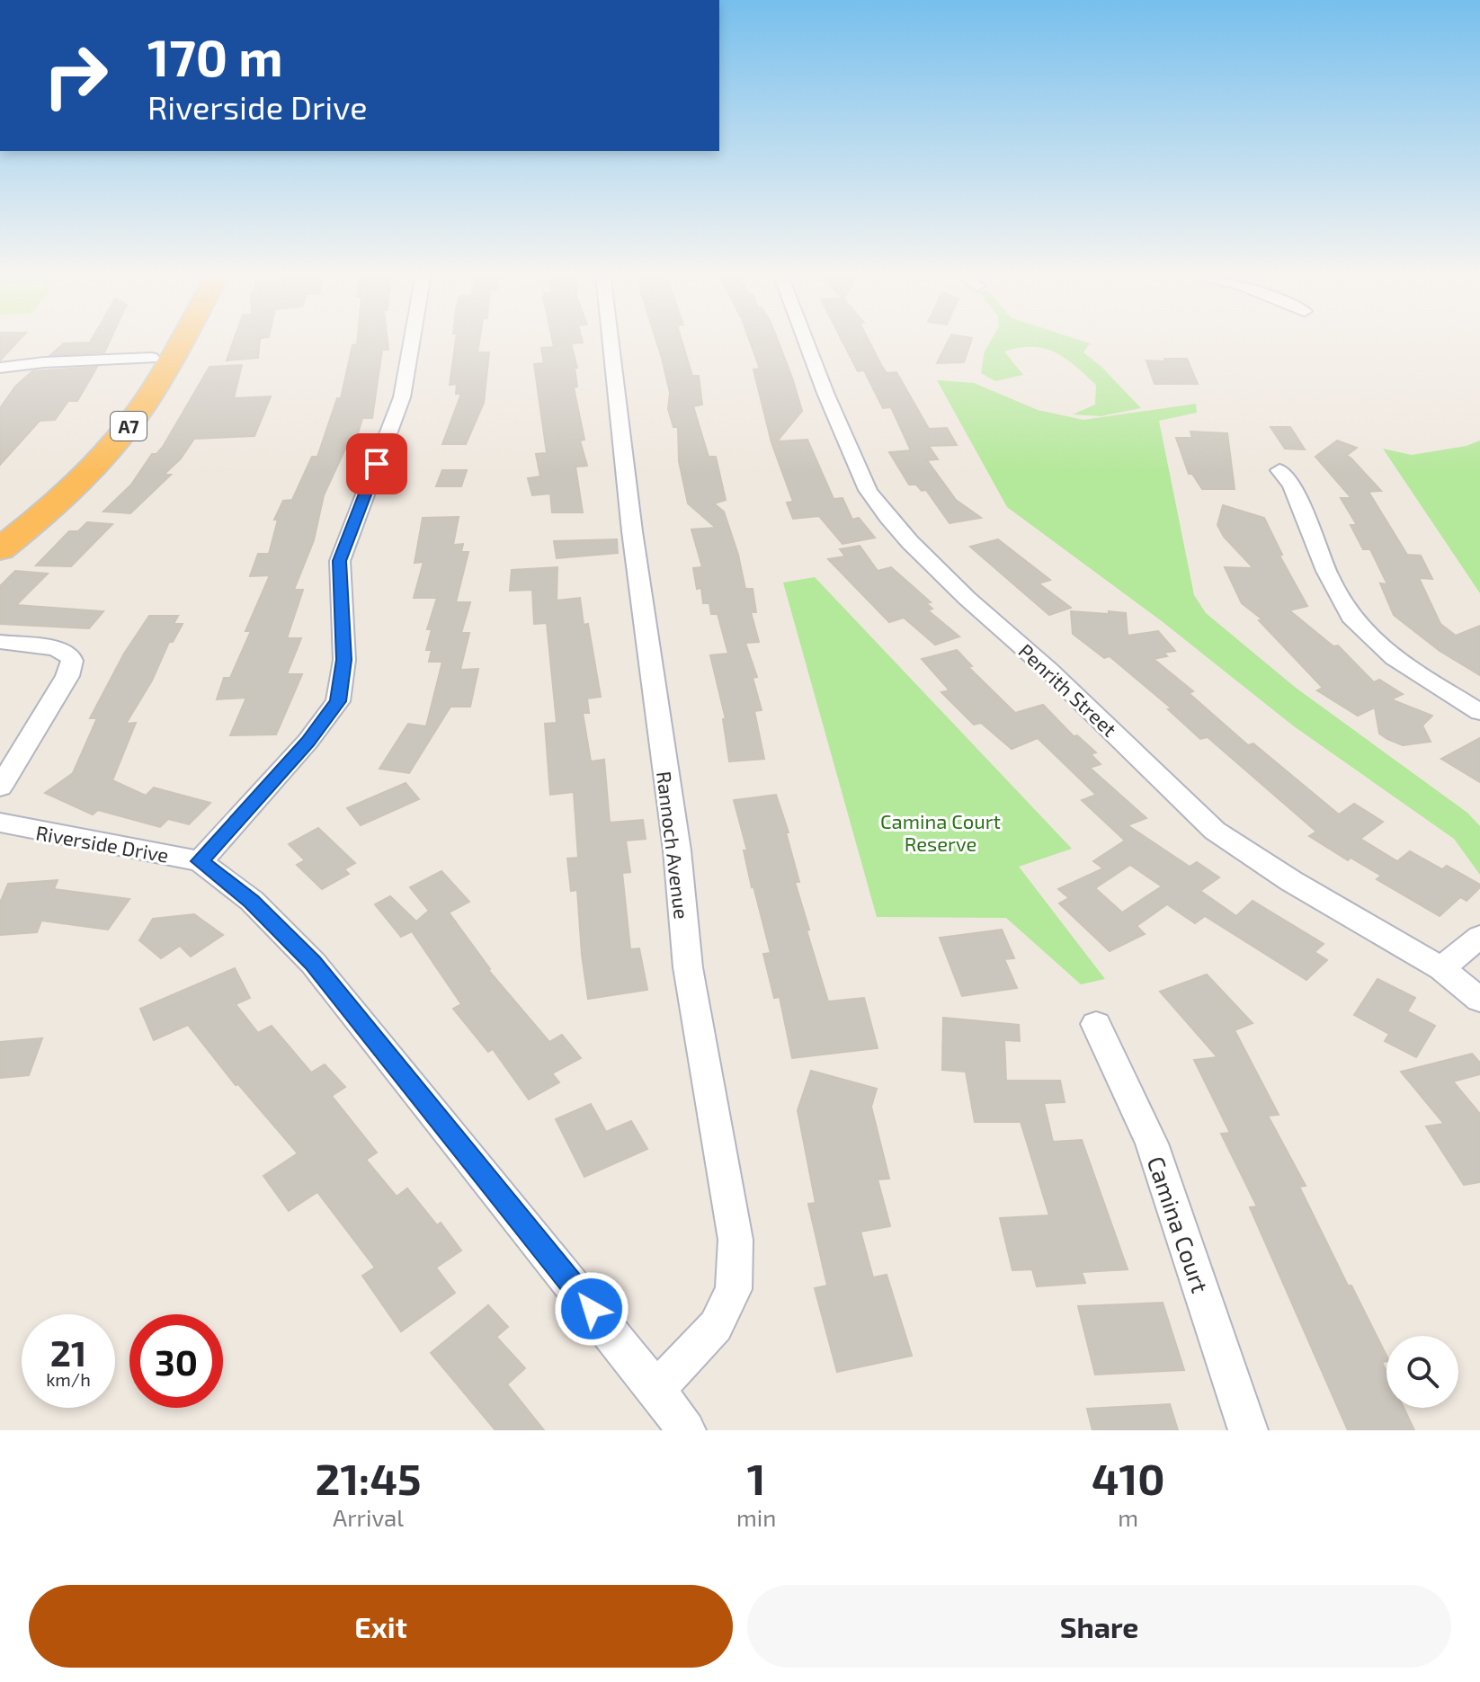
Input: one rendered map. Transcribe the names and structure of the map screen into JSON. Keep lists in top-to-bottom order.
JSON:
{
  "streets": {
    "highway": ["A7"],
    "street": [
      "Penrith Street",
      "Riverside Drive",
      "Rannoch Avenue",
      "Camina Court"
    ]
  },
  "parks": ["Camina Court Reserve"],
  "page": {
    "turn": ["170 m", "Riverside Drive"],
    "speed": "21 km/h",
    "limit": "30",
    "eta": [
      "21:45",
      "Arrival",
      "1",
      "min",
      "410",
      "m"
    ],
    "buttons": ["Exit", "Share"]
  }
}
